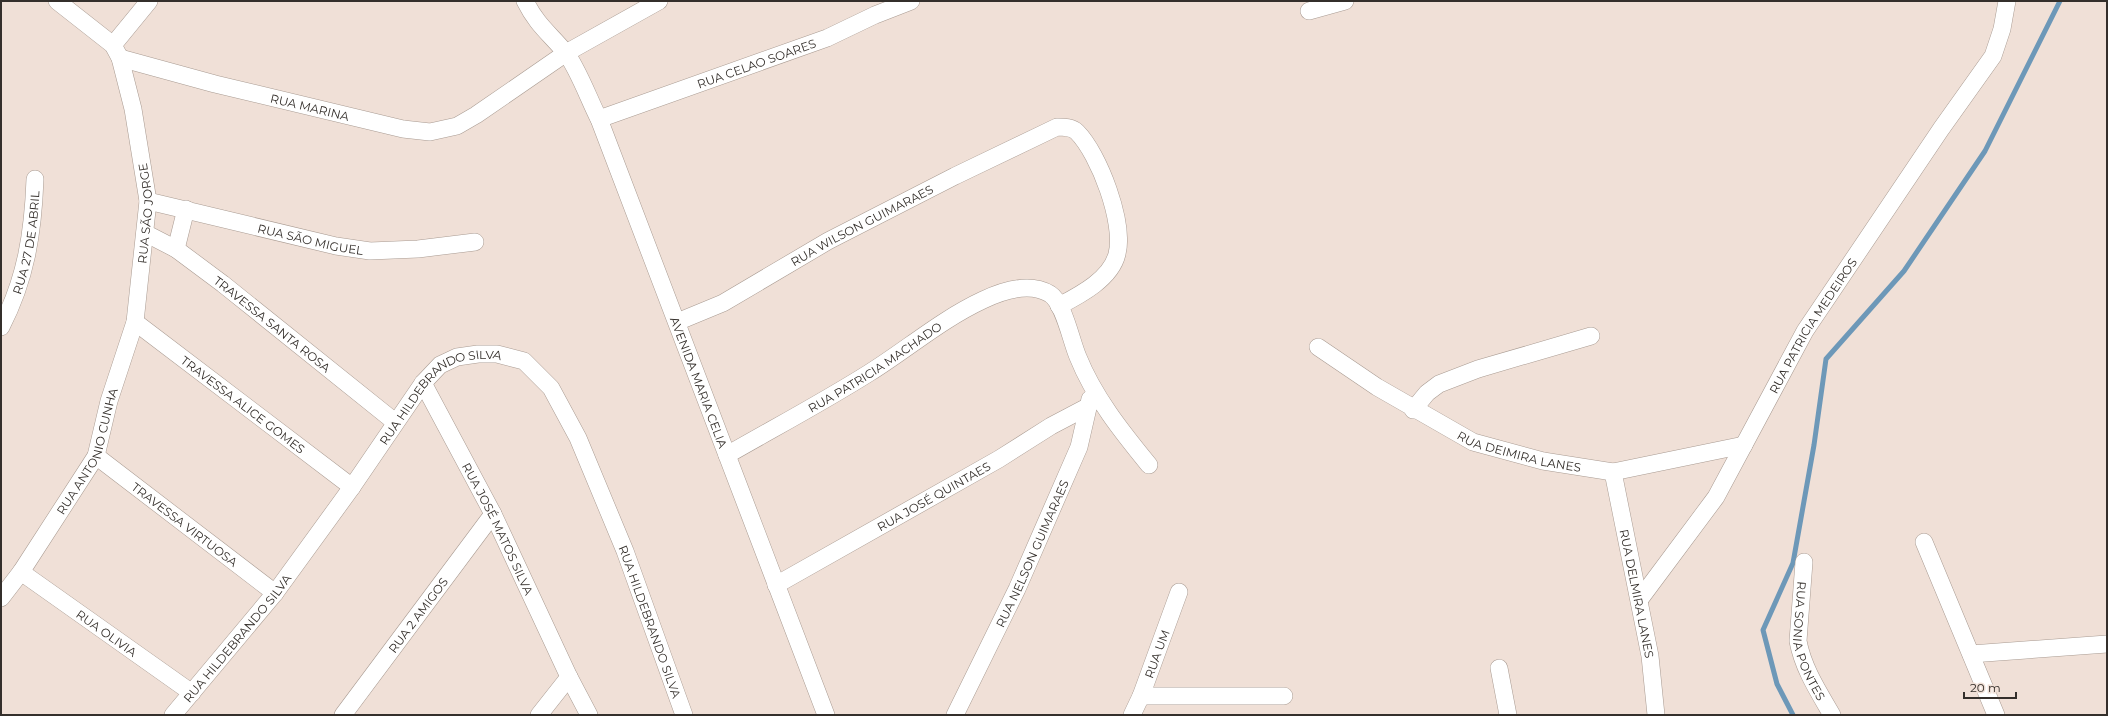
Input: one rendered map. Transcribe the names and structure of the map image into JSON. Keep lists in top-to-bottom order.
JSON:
{
  "streets": {
    "street": [
      "RUA CELAO SOARES",
      "RUA MARINA",
      "RUA SÃO JORGE",
      "RUA WILSON GUIMARAES",
      "RUA SÃO MIGUEL",
      "RUA 27 DE ABRIL",
      "TRAVESSA SANTA ROSA",
      "RUA PATRICIA MEDEIROS",
      "RUA PATRICIA MACHADO",
      "AVENIDA MARIA CELIA",
      "RUA HILDEBRANDO SILVA",
      "TRAVESSA ALICE GOMES",
      "RUA DEIMIRA LANES",
      "RUA ANTONIO CUNHA",
      "RUA JOSÉ QUINTAES",
      "TRAVESSA VIRTUOSA",
      "RUA JOSÉ MATOS SILVA",
      "RUA NELSON GUIMARAES",
      "RUA DELMIRA LANES",
      "RUA 2 AMIGOS",
      "RUA OLIVIA",
      "RUA SONIA PONTES",
      "RUA UM"
    ]
  },
  "crossings": [
    ["RUA CELAO SOARES", "AVENIDA MARIA CELIA"],
    ["RUA MARINA", "RUA SÃO JORGE"],
    ["RUA MARINA", "AVENIDA MARIA CELIA"],
    ["RUA SÃO JORGE", "RUA SÃO MIGUEL"],
    ["RUA SÃO JORGE", "TRAVESSA SANTA ROSA"],
    ["RUA SÃO JORGE", "TRAVESSA ALICE GOMES"],
    ["RUA SÃO JORGE", "RUA ANTONIO CUNHA"],
    ["RUA WILSON GUIMARAES", "RUA PATRICIA MACHADO"],
    ["RUA WILSON GUIMARAES", "AVENIDA MARIA CELIA"],
    ["TRAVESSA SANTA ROSA", "RUA HILDEBRANDO SILVA"],
    ["RUA PATRICIA MEDEIROS", "RUA DEIMIRA LANES"],
    ["RUA PATRICIA MEDEIROS", "RUA DELMIRA LANES"],
    ["RUA PATRICIA MACHADO", "AVENIDA MARIA CELIA"],
    ["AVENIDA MARIA CELIA", "RUA JOSÉ QUINTAES"],
    ["RUA HILDEBRANDO SILVA", "TRAVESSA ALICE GOMES"],
    ["RUA HILDEBRANDO SILVA", "TRAVESSA VIRTUOSA"],
    ["RUA HILDEBRANDO SILVA", "RUA JOSÉ MATOS SILVA"],
    ["RUA HILDEBRANDO SILVA", "RUA OLIVIA"],
    ["TRAVESSA ALICE GOMES", "RUA ANTONIO CUNHA"],
    ["RUA DEIMIRA LANES", "RUA DELMIRA LANES"],
    ["RUA ANTONIO CUNHA", "TRAVESSA VIRTUOSA"],
    ["RUA ANTONIO CUNHA", "RUA OLIVIA"],
    ["RUA JOSÉ QUINTAES", "RUA NELSON GUIMARAES"],
    ["RUA JOSÉ MATOS SILVA", "RUA 2 AMIGOS"]
  ],
  "scale_bar": "20 m"
}
